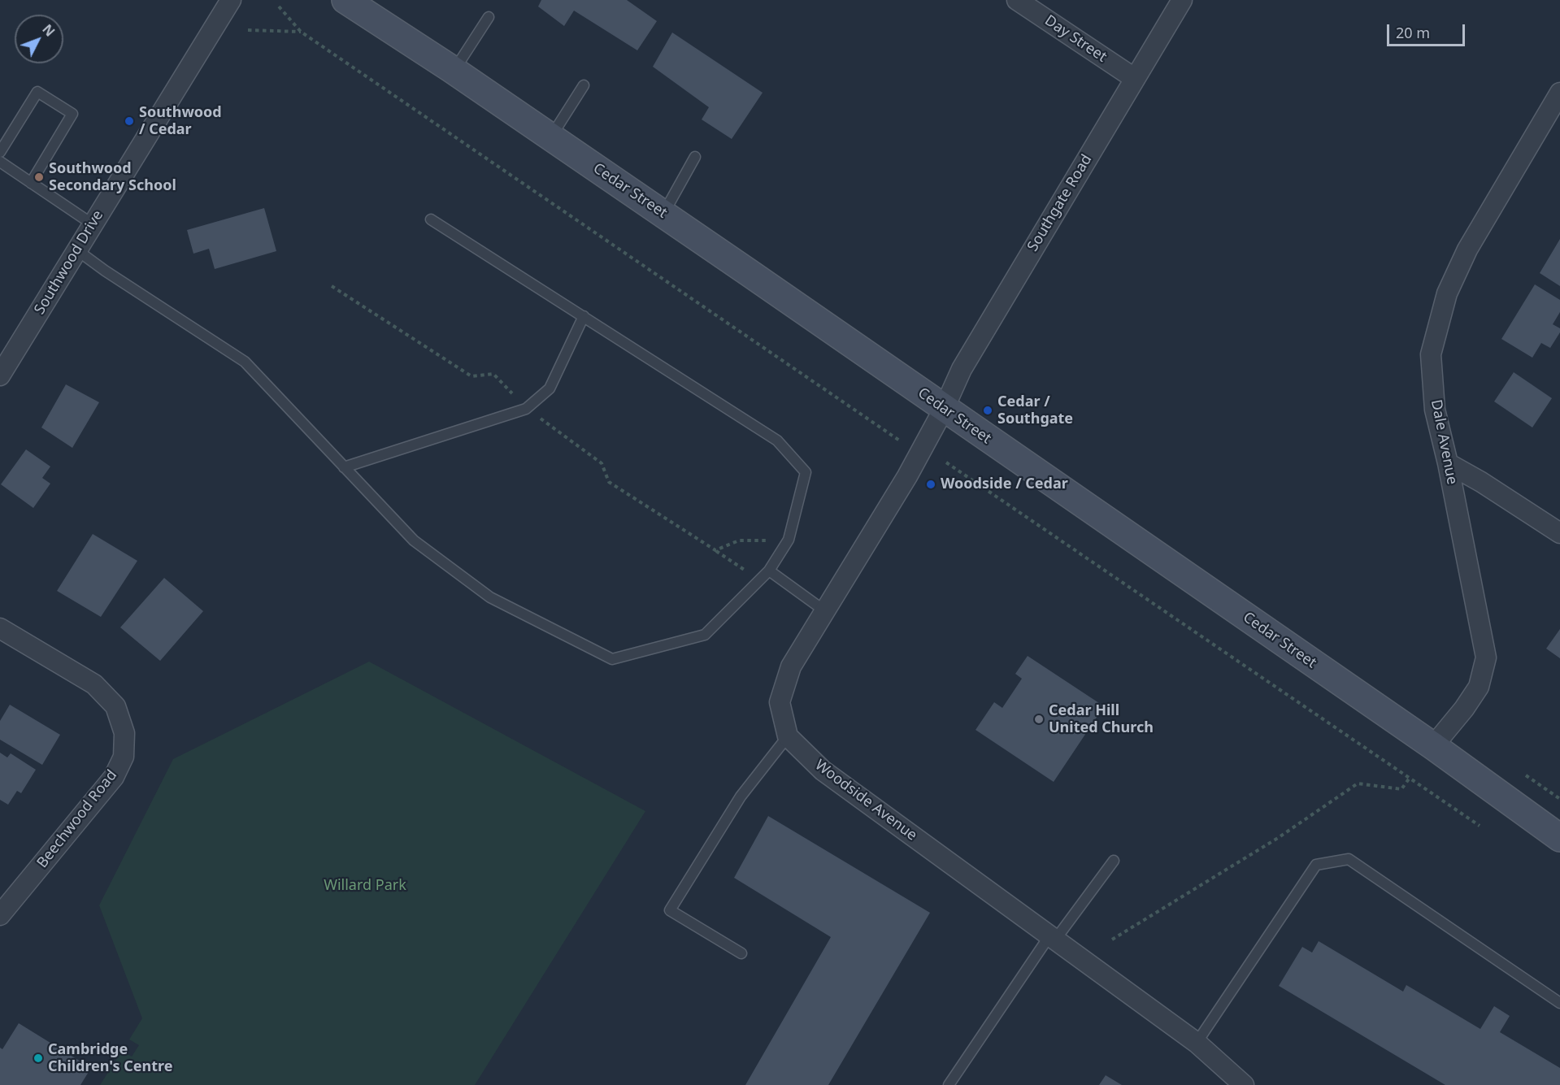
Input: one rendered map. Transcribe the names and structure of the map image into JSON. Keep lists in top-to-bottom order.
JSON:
{
  "streets": {
    "main road": ["Cedar Street"],
    "street": [
      "Day Street",
      "Southgate Road",
      "Southwood Drive",
      "Dale Avenue",
      "Woodside Avenue",
      "Beechwood Road"
    ]
  },
  "crossings": [
    ["Day Street", "Southgate Road"],
    ["Cedar Street", "Southgate Road"],
    ["Cedar Street", "Dale Avenue"]
  ],
  "parks": ["Willard Park"],
  "places": [
    "Southwood / Cedar",
    "Southwood Secondary School",
    "Cedar / Southgate",
    "Woodside / Cedar",
    "Cedar Hill United Church",
    "Cambridge Children's Centre"
  ],
  "scale_bar": "20 m",
  "north": "top right"
}
